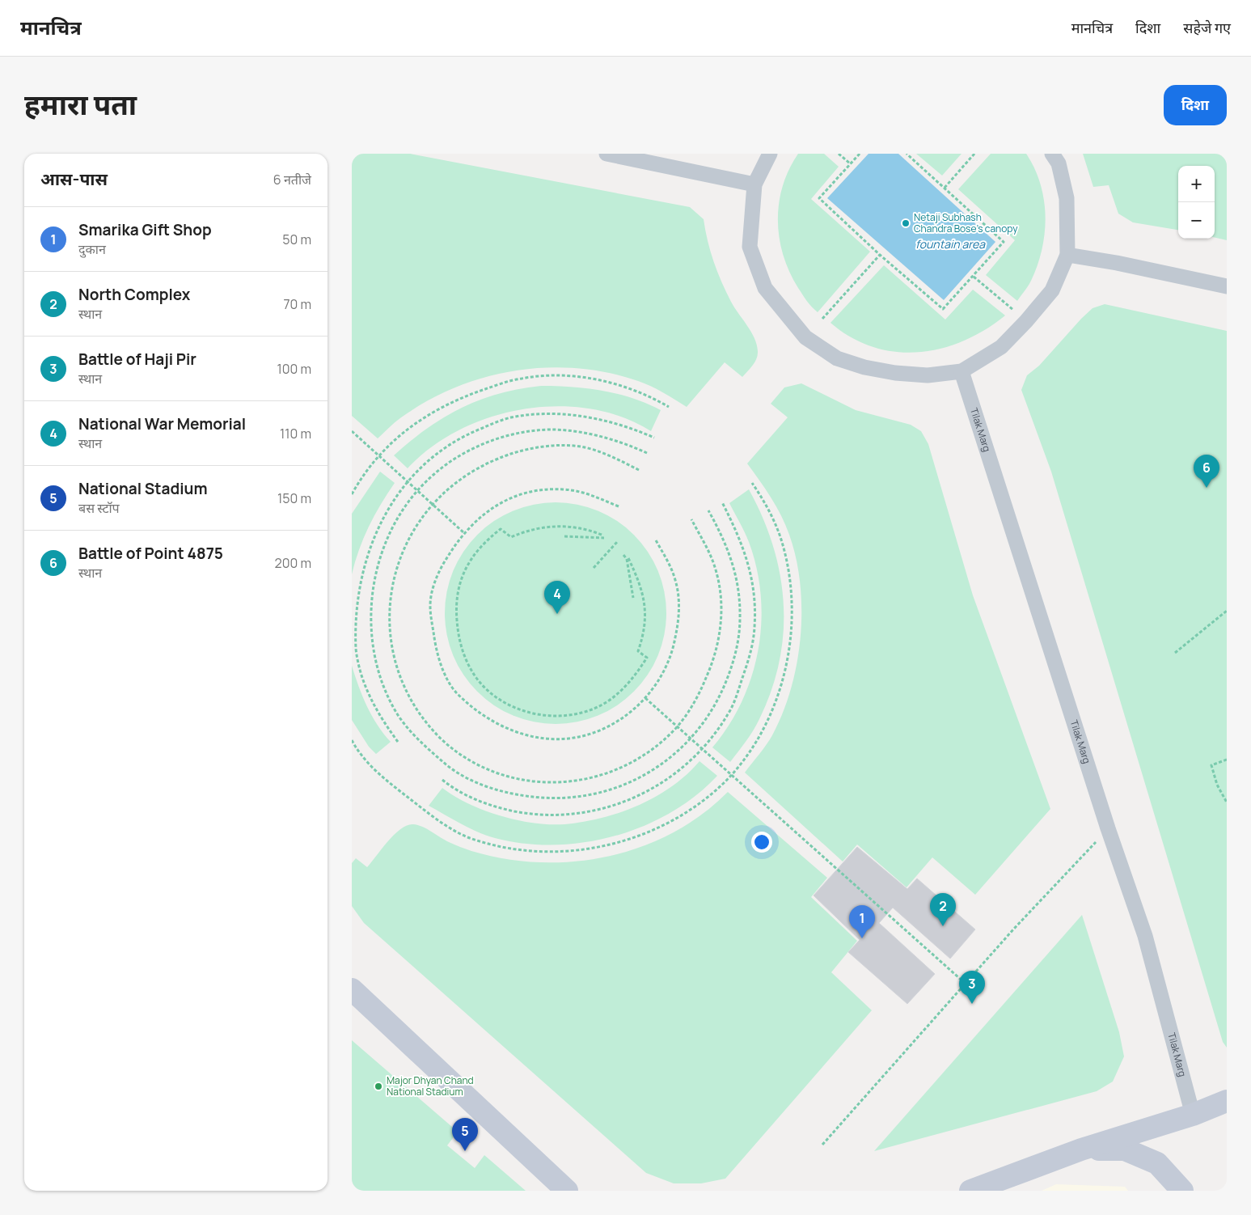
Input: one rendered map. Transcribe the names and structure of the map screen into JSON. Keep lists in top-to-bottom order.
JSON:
{
  "streets": {
    "street": ["Tilak Marg"]
  },
  "water": ["fountain area"],
  "places": ["Netaji Subhash Chandra Bose's canopy", "Major Dhyan Chand National Stadium"],
  "page": {
    "header": "मानचित्र",
    "nav": ["मानचित्र", "दिशा", "सहेजे गए"],
    "title": "हमारा पता",
    "buttons": "दिशा",
    "heading": ["आस-पास", "6 नतीजे"],
    "map_buttons": ["+", "−"],
    "list": [
      {
        "mark": "1",
        "name": "Smarika Gift Shop",
        "note": "दुकान",
        "value": "50 m"
      },
      {
        "mark": "2",
        "name": "North Complex",
        "note": "स्थान",
        "value": "70 m"
      },
      {
        "mark": "3",
        "name": "Battle of Haji Pir",
        "note": "स्थान",
        "value": "100 m"
      },
      {
        "mark": "4",
        "name": "National War Memorial",
        "note": "स्थान",
        "value": "110 m"
      },
      {
        "mark": "5",
        "name": "National Stadium",
        "note": "बस स्टॉप",
        "value": "150 m"
      },
      {
        "mark": "6",
        "name": "Battle of Point 4875",
        "note": "स्थान",
        "value": "200 m"
      }
    ],
    "pins": [
      "6",
      "4",
      "2",
      "1",
      "3",
      "5"
    ]
  }
}
